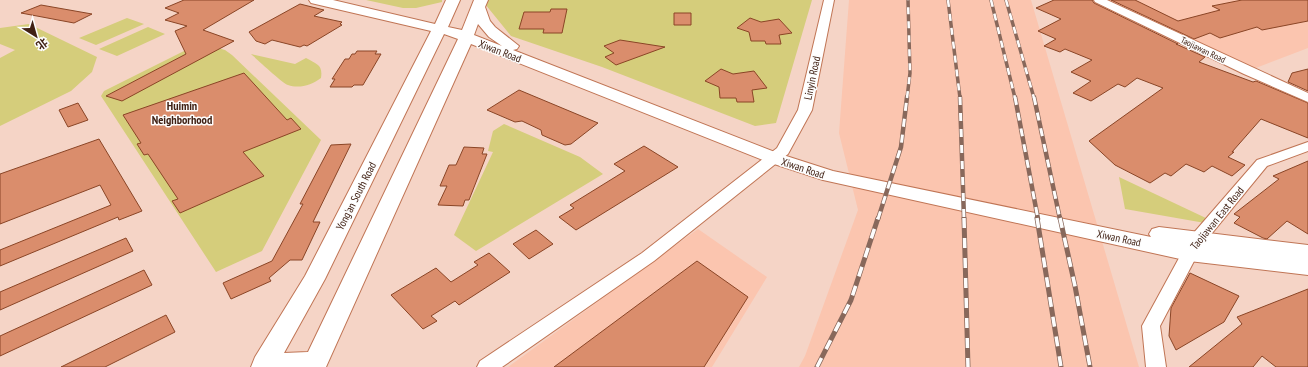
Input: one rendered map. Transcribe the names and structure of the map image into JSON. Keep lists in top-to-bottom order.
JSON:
{
  "streets": {
    "main road": ["Xiwan Road", "Yong'an South Road"],
    "street": ["Taojiawan Road", "Linyin Road", "Taojiawan East Road"]
  },
  "crossings": [
    ["Xiwan Road", "Linyin Road"],
    ["Xiwan Road", "Yong'an South Road"],
    ["Xiwan Road", "Taojiawan East Road"]
  ],
  "districts": ["Huimin Neighborhood"],
  "north": "bottom right"
}
